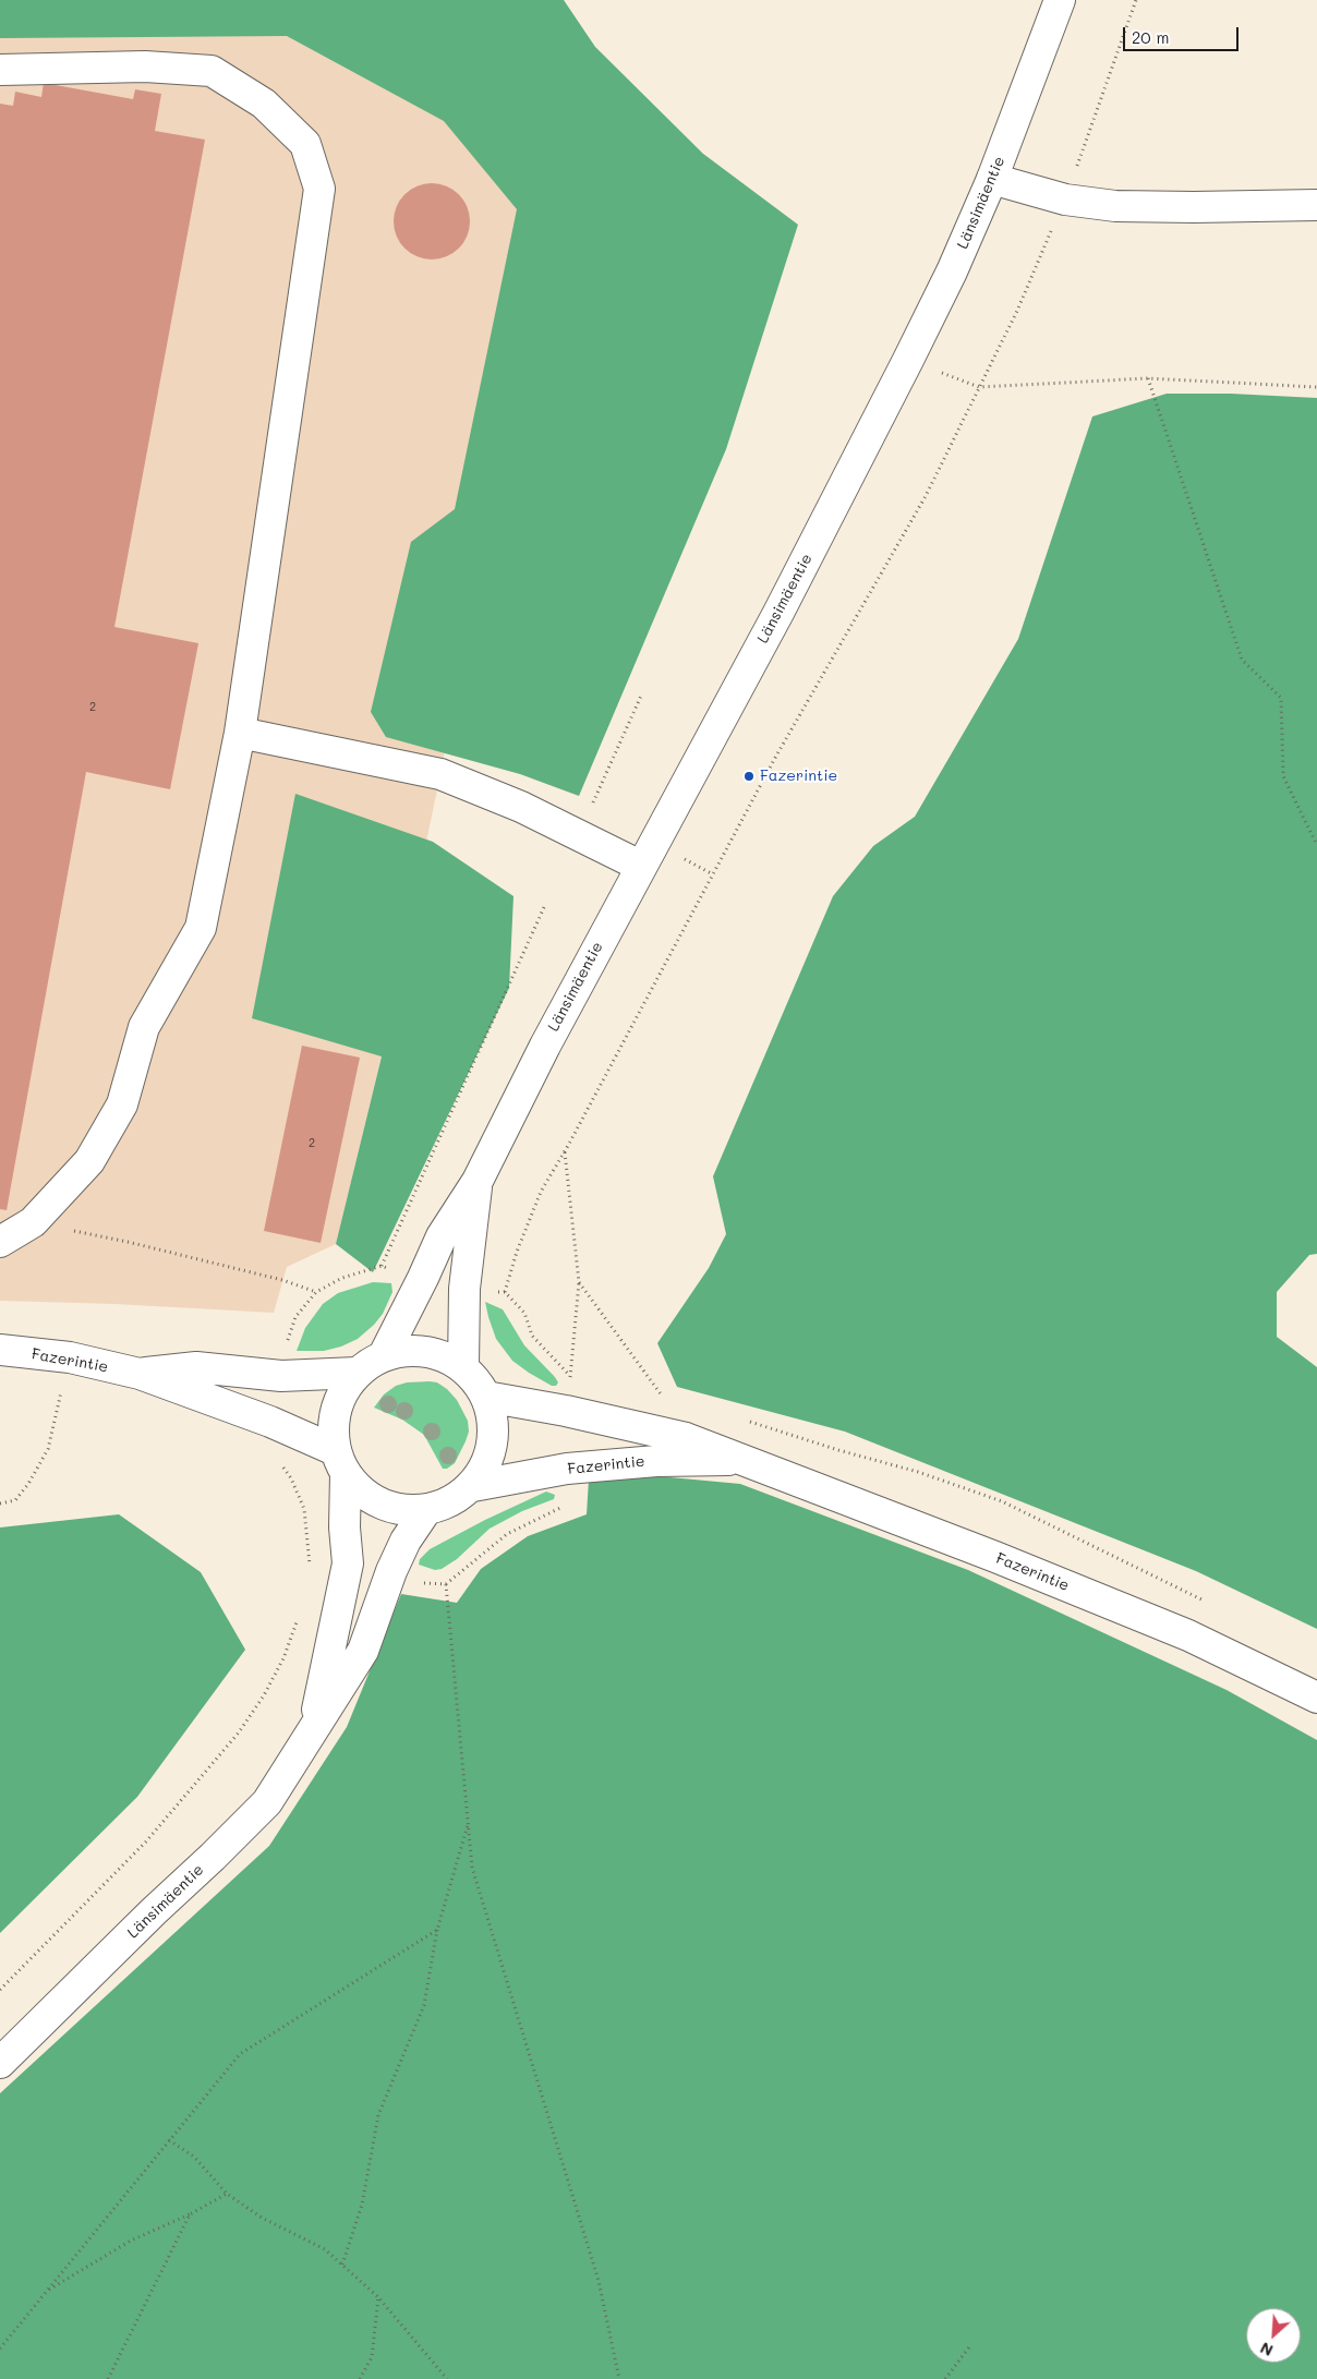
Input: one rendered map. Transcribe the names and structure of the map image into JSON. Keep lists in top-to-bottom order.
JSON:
{
  "streets": {
    "main road": ["Länsimäentie", "Fazerintie"]
  },
  "crossings": [
    ["Länsimäentie", "Fazerintie"]
  ],
  "places": ["Fazerintie"],
  "house_numbers": ["2", "2"],
  "scale_bar": "20 m",
  "north": "bottom left"
}
